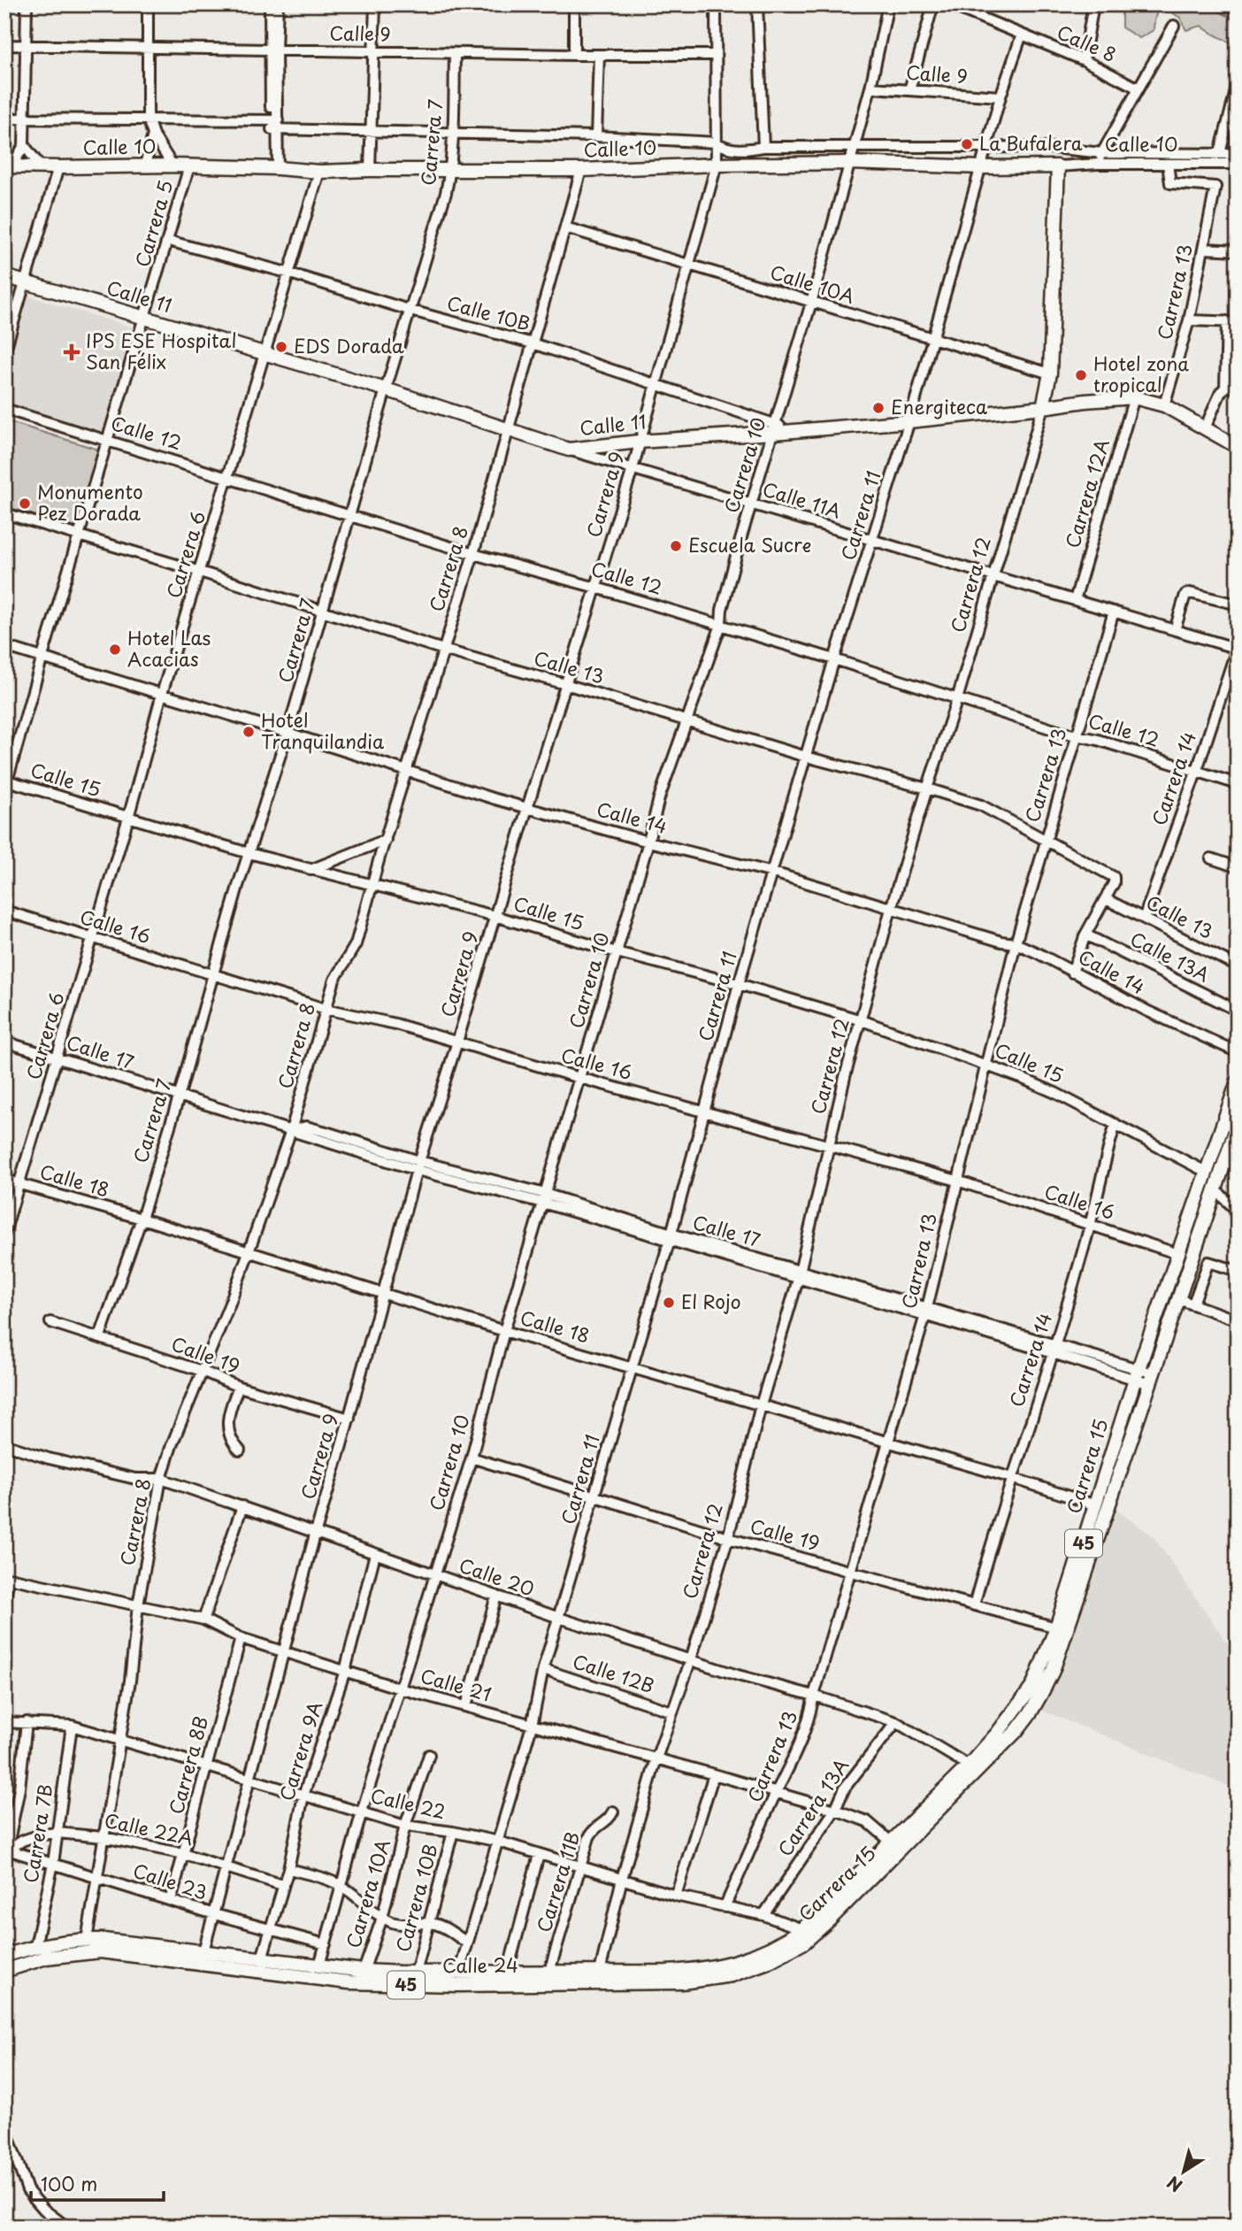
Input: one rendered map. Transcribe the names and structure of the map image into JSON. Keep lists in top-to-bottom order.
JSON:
{
  "streets": {
    "main road": [
      "Calle 10",
      "Calle 11",
      "Carrera 12",
      "Carrera 15",
      "45",
      "Calle 24"
    ],
    "street": [
      "Calle 9",
      "Calle 8",
      "Carrera 7",
      "Carrera 5",
      "Calle 10A",
      "Carrera 13",
      "Calle 10B",
      "Calle 12",
      "Carrera 10",
      "Carrera 12A",
      "Carrera 9",
      "Calle 11A",
      "Carrera 11",
      "Carrera 6",
      "Carrera 8",
      "Calle 13",
      "Carrera 14",
      "Calle 15",
      "Calle 14",
      "Calle 16",
      "Calle 13A",
      "Calle 17",
      "Calle 18",
      "Calle 19",
      "Calle 20",
      "Calle 12B",
      "Calle 21",
      "Carrera 9A",
      "Carrera 8B",
      "Calle 22",
      "Carrera 13A",
      "Calle 22A",
      "Carrera 7B",
      "Calle 23",
      "Carrera 11B",
      "Carrera 10A",
      "Carrera 10B"
    ]
  },
  "crossings": [
    ["Calle 9", "Carrera 7"],
    ["Calle 9", "Carrera 5"],
    ["Calle 9", "Carrera 10"],
    ["Calle 9", "Carrera 9"],
    ["Calle 9", "Carrera 11"],
    ["Calle 8", "Carrera 11"],
    ["Carrera 7", "Calle 10"],
    ["Carrera 7", "Calle 11"],
    ["Carrera 7", "Calle 10B"],
    ["Carrera 7", "Calle 12"],
    ["Carrera 7", "Calle 13"],
    ["Carrera 7", "Calle 15"],
    ["Carrera 7", "Calle 14"],
    ["Carrera 7", "Calle 16"],
    ["Carrera 7", "Calle 17"],
    ["Carrera 7", "Calle 18"],
    ["Carrera 7", "Calle 19"],
    ["Calle 10", "Carrera 5"],
    ["Calle 10", "Carrera 13"],
    ["Calle 10", "Carrera 10"],
    ["Calle 10", "Carrera 9"],
    ["Calle 10", "Carrera 11"],
    ["Calle 10", "Carrera 6"],
    ["Calle 10", "Carrera 8"],
    ["Calle 10", "Carrera 12"],
    ["Carrera 5", "Calle 11"],
    ["Carrera 5", "Calle 10B"],
    ["Carrera 5", "Calle 12"],
    ["Carrera 5", "Calle 13"],
    ["Carrera 5", "Calle 15"],
    ["Carrera 5", "Calle 14"],
    ["Calle 10A", "Carrera 10"],
    ["Calle 10A", "Carrera 9"],
    ["Calle 10A", "Carrera 11"],
    ["Calle 10A", "Carrera 8"],
    ["Calle 10A", "Carrera 12"],
    ["Carrera 13", "Calle 11"],
    ["Carrera 13", "Calle 12"],
    ["Carrera 13", "Calle 11A"],
    ["Carrera 13", "Calle 13"],
    ["Carrera 13", "Calle 15"],
    ["Carrera 13", "Calle 14"],
    ["Carrera 13", "Calle 16"],
    ["Carrera 13", "Calle 17"],
    ["Carrera 13", "Calle 18"],
    ["Carrera 13", "Calle 19"],
    ["Carrera 13", "Calle 20"],
    ["Carrera 13", "Calle 21"],
    ["Carrera 13", "Calle 22"],
    ["Calle 11", "Calle 10B"],
    ["Calle 11", "Carrera 10"],
    ["Calle 11", "Carrera 12A"],
    ["Calle 11", "Carrera 9"],
    ["Calle 11", "Calle 11A"],
    ["Calle 11", "Carrera 11"],
    ["Calle 11", "Carrera 6"],
    ["Calle 11", "Carrera 8"],
    ["Calle 11", "Carrera 12"],
    ["Calle 10B", "Carrera 10"],
    ["Calle 10B", "Carrera 9"],
    ["Calle 10B", "Carrera 6"],
    ["Calle 10B", "Carrera 8"],
    ["Calle 12", "Carrera 10"],
    ["Calle 12", "Carrera 9"],
    ["Calle 12", "Carrera 11"],
    ["Calle 12", "Carrera 6"],
    ["Calle 12", "Carrera 8"],
    ["Calle 12", "Carrera 12"],
    ["Calle 12", "Carrera 14"],
    ["Carrera 10", "Calle 11A"],
    ["Carrera 10", "Calle 13"],
    ["Carrera 10", "Calle 15"],
    ["Carrera 10", "Calle 14"],
    ["Carrera 10", "Calle 16"],
    ["Carrera 10", "Calle 17"],
    ["Carrera 10", "Calle 18"],
    ["Carrera 10", "Calle 19"],
    ["Carrera 10", "Calle 20"],
    ["Carrera 10", "Calle 21"],
    ["Carrera 10", "Calle 22"],
    ["Carrera 10", "Calle 23"],
    ["Carrera 10", "Calle 24"],
    ["Carrera 12A", "Calle 11A"],
    ["Carrera 9", "Calle 11A"],
    ["Carrera 9", "Calle 13"],
    ["Carrera 9", "Calle 15"],
    ["Carrera 9", "Calle 14"],
    ["Carrera 9", "Calle 16"],
    ["Carrera 9", "Calle 17"],
    ["Carrera 9", "Calle 18"],
    ["Carrera 9", "Calle 19"],
    ["Carrera 9", "Calle 20"],
    ["Carrera 9", "Calle 21"],
    ["Carrera 9", "Calle 22"],
    ["Carrera 9", "Calle 22A"],
    ["Carrera 9", "Calle 23"],
    ["Carrera 9", "Calle 24"],
    ["Calle 11A", "Carrera 11"],
    ["Calle 11A", "Carrera 12"],
    ["Calle 11A", "Carrera 14"],
    ["Carrera 11", "Calle 13"],
    ["Carrera 11", "Calle 15"],
    ["Carrera 11", "Calle 14"],
    ["Carrera 11", "Calle 16"],
    ["Carrera 11", "Calle 17"],
    ["Carrera 11", "Calle 18"],
    ["Carrera 11", "Calle 19"],
    ["Carrera 11", "Calle 20"],
    ["Carrera 11", "Calle 12B"],
    ["Carrera 11", "Calle 21"],
    ["Carrera 11", "Calle 22"],
    ["Carrera 11", "Calle 24"],
    ["Carrera 6", "Calle 13"],
    ["Carrera 6", "Calle 15"],
    ["Carrera 6", "Calle 14"],
    ["Carrera 6", "Calle 16"],
    ["Carrera 6", "Calle 17"],
    ["Carrera 6", "Calle 18"],
    ["Carrera 8", "Calle 13"],
    ["Carrera 8", "Calle 15"],
    ["Carrera 8", "Calle 14"],
    ["Carrera 8", "Calle 16"],
    ["Carrera 8", "Calle 17"],
    ["Carrera 8", "Calle 18"],
    ["Carrera 8", "Calle 19"],
    ["Carrera 8", "Calle 20"],
    ["Carrera 8", "Calle 21"],
    ["Carrera 8", "Calle 22"],
    ["Carrera 8", "Calle 22A"],
    ["Carrera 8", "Calle 23"],
    ["Carrera 8", "Calle 24"],
    ["Carrera 12", "Calle 13"],
    ["Carrera 12", "Calle 15"],
    ["Carrera 12", "Calle 14"],
    ["Carrera 12", "Calle 16"],
    ["Carrera 12", "Calle 17"],
    ["Carrera 12", "Calle 18"],
    ["Carrera 12", "Calle 19"],
    ["Carrera 12", "Calle 20"],
    ["Carrera 12", "Calle 12B"],
    ["Carrera 12", "Calle 21"],
    ["Carrera 12", "Calle 22"],
    ["Carrera 12", "Calle 24"],
    ["Calle 13", "Carrera 14"],
    ["Carrera 14", "Calle 15"],
    ["Carrera 14", "Calle 16"],
    ["Carrera 14", "Calle 17"],
    ["Carrera 14", "Calle 18"],
    ["Carrera 14", "Calle 19"],
    ["Calle 15", "Carrera 15"],
    ["Calle 16", "Carrera 15"],
    ["Calle 17", "Carrera 15"],
    ["Calle 18", "Carrera 15"],
    ["Calle 19", "Carrera 15"],
    ["Carrera 15", "Calle 20"],
    ["Carrera 15", "Calle 21"],
    ["Carrera 15", "Calle 22"],
    ["Carrera 15", "Calle 24"],
    ["Calle 20", "Carrera 9A"],
    ["Calle 20", "Carrera 13A"],
    ["Calle 21", "Carrera 9A"],
    ["Calle 21", "Carrera 8B"],
    ["Calle 21", "Carrera 13A"],
    ["Carrera 9A", "Calle 22"],
    ["Carrera 9A", "Calle 22A"],
    ["Carrera 9A", "Calle 23"],
    ["Carrera 9A", "Calle 24"],
    ["Carrera 8B", "Calle 22"],
    ["Carrera 8B", "Calle 22A"],
    ["Carrera 8B", "Calle 23"],
    ["Calle 22", "Carrera 13A"],
    ["Calle 22", "Carrera 7B"],
    ["Calle 22", "Carrera 11B"],
    ["Calle 22", "Carrera 10A"],
    ["Calle 22", "Carrera 10B"],
    ["Calle 22", "Calle 24"],
    ["Calle 22A", "Carrera 7B"],
    ["Calle 22A", "Calle 23"],
    ["Carrera 7B", "Calle 23"],
    ["Carrera 7B", "Calle 24"],
    ["Carrera 11B", "Calle 24"],
    ["Carrera 10A", "Calle 24"],
    ["Carrera 10B", "Calle 24"]
  ],
  "places": {
    "other": [
      "La Bufalera",
      "EDS Dorada",
      "Hotel zona tropical",
      "Energiteca",
      "Monumento Pez Dorada",
      "Escuela Sucre",
      "Hotel Las Acacias",
      "Hotel Tranquilandia",
      "El Rojo"
    ],
    "health": ["IPS ESE Hospital San Félix"]
  },
  "scale_bar": "100 m",
  "north": "bottom left"
}
